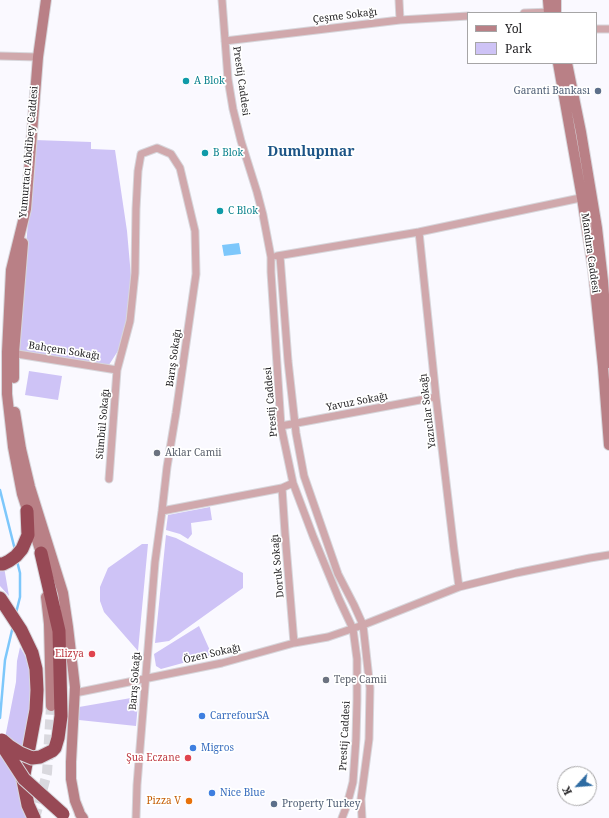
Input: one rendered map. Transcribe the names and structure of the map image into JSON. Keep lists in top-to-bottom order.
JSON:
{
  "streets": {
    "main road": ["Yumurtacı Abdibey Caddesi", "Mandıra Caddesi"],
    "street": [
      "Çeşme Sokağı",
      "Prestij Caddesi",
      "Bahçem Sokağı",
      "Barış Sokağı",
      "Yavuz Sokağı",
      "Yazıcılar Sokağı",
      "Sümbül Sokağı",
      "Doruk Sokağı",
      "Özen Sokağı"
    ]
  },
  "crossings": [
    ["Çeşme Sokağı", "Prestij Caddesi"],
    ["Prestij Caddesi", "Yavuz Sokağı"],
    ["Prestij Caddesi", "Özen Sokağı"],
    ["Yumurtacı Abdibey Caddesi", "Bahçem Sokağı"],
    ["Bahçem Sokağı", "Barış Sokağı"],
    ["Bahçem Sokağı", "Sümbül Sokağı"],
    ["Barış Sokağı", "Sümbül Sokağı"],
    ["Barış Sokağı", "Özen Sokağı"],
    ["Yavuz Sokağı", "Yazıcılar Sokağı"],
    ["Yazıcılar Sokağı", "Özen Sokağı"],
    ["Doruk Sokağı", "Özen Sokağı"]
  ],
  "districts": ["Dumlupınar"],
  "places": [
    "A Blok",
    "Garanti Bankası",
    "B Blok",
    "C Blok",
    "Aklar Camii",
    "Elizya",
    "Tepe Camii",
    "CarrefourSA",
    "Migros",
    "Şua Eczane",
    "Nice Blue",
    "Pizza V",
    "Property Turkey"
  ],
  "legend": ["Yol", "Park"],
  "north": "bottom left"
}
